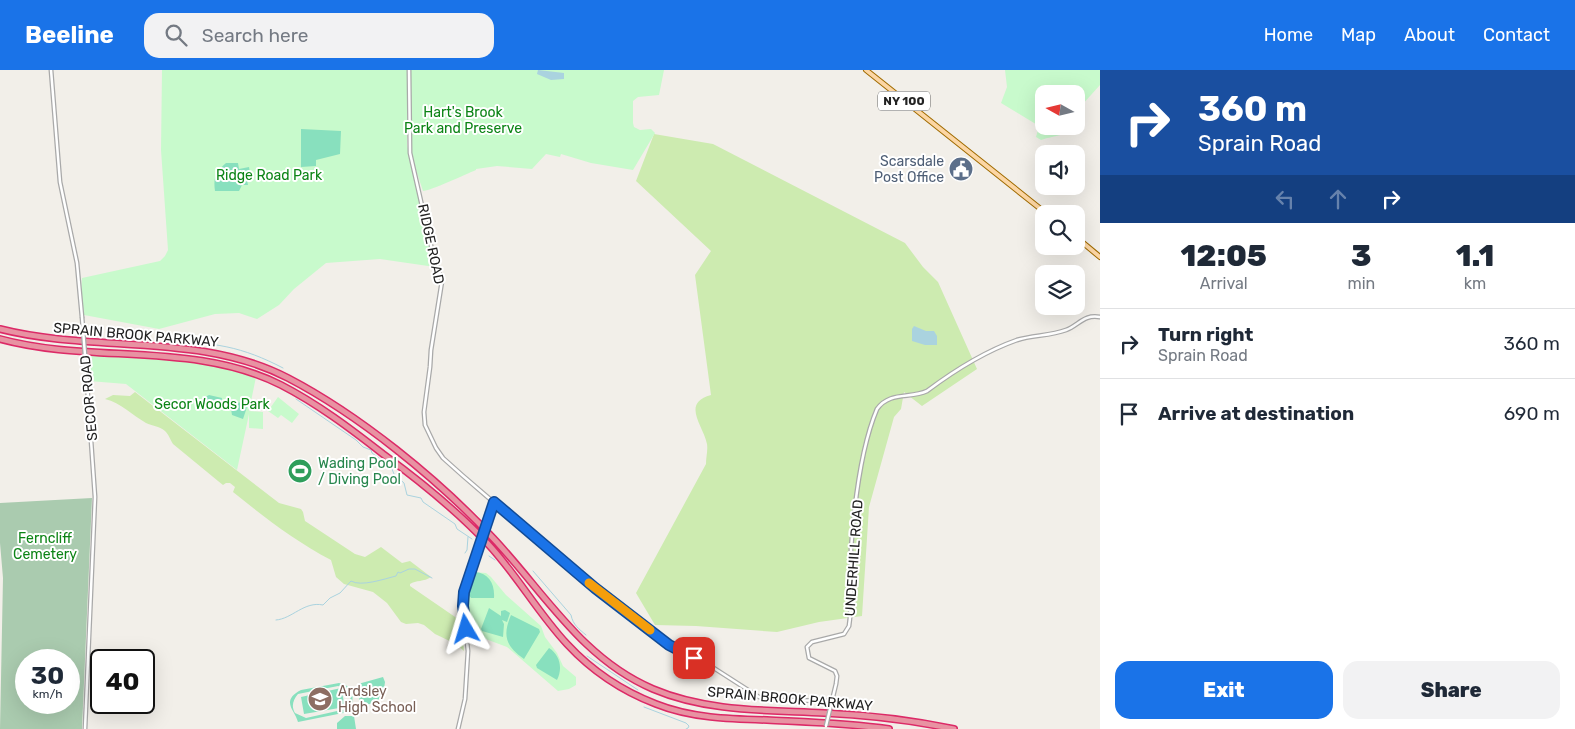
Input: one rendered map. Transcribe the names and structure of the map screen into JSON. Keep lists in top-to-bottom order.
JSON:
{
  "streets": {
    "highway": ["SPRAIN BROOK PARKWAY"],
    "main road": ["NY 100"],
    "street": ["RIDGE ROAD", "SECOR ROAD", "UNDERHILL ROAD"]
  },
  "parks": [
    "Hart's Brook Park and Preserve",
    "Ridge Road Park",
    "Secor Woods Park",
    "Ferncliff Cemetery"
  ],
  "places": {
    "public building": ["Scarsdale Post Office"],
    "sports": ["Wading Pool / Diving Pool"],
    "school or university": ["Ardsley High School"]
  },
  "north": "left",
  "page": {
    "header": "Beeline",
    "search": "Search here",
    "nav": [
      "Home",
      "Map",
      "About",
      "Contact"
    ],
    "turn": ["360 m", "Sprain Road"],
    "eta": [
      "12:05",
      "Arrival",
      "3",
      "min",
      "1.1",
      "km"
    ],
    "list": [
      {
        "name": "Turn right",
        "note": "Sprain Road",
        "value": "360 m"
      },
      {
        "name": "Arrive at destination",
        "value": "690 m"
      }
    ],
    "speed": "30 km/h",
    "limit": "40",
    "buttons": ["Exit", "Share"]
  }
}
